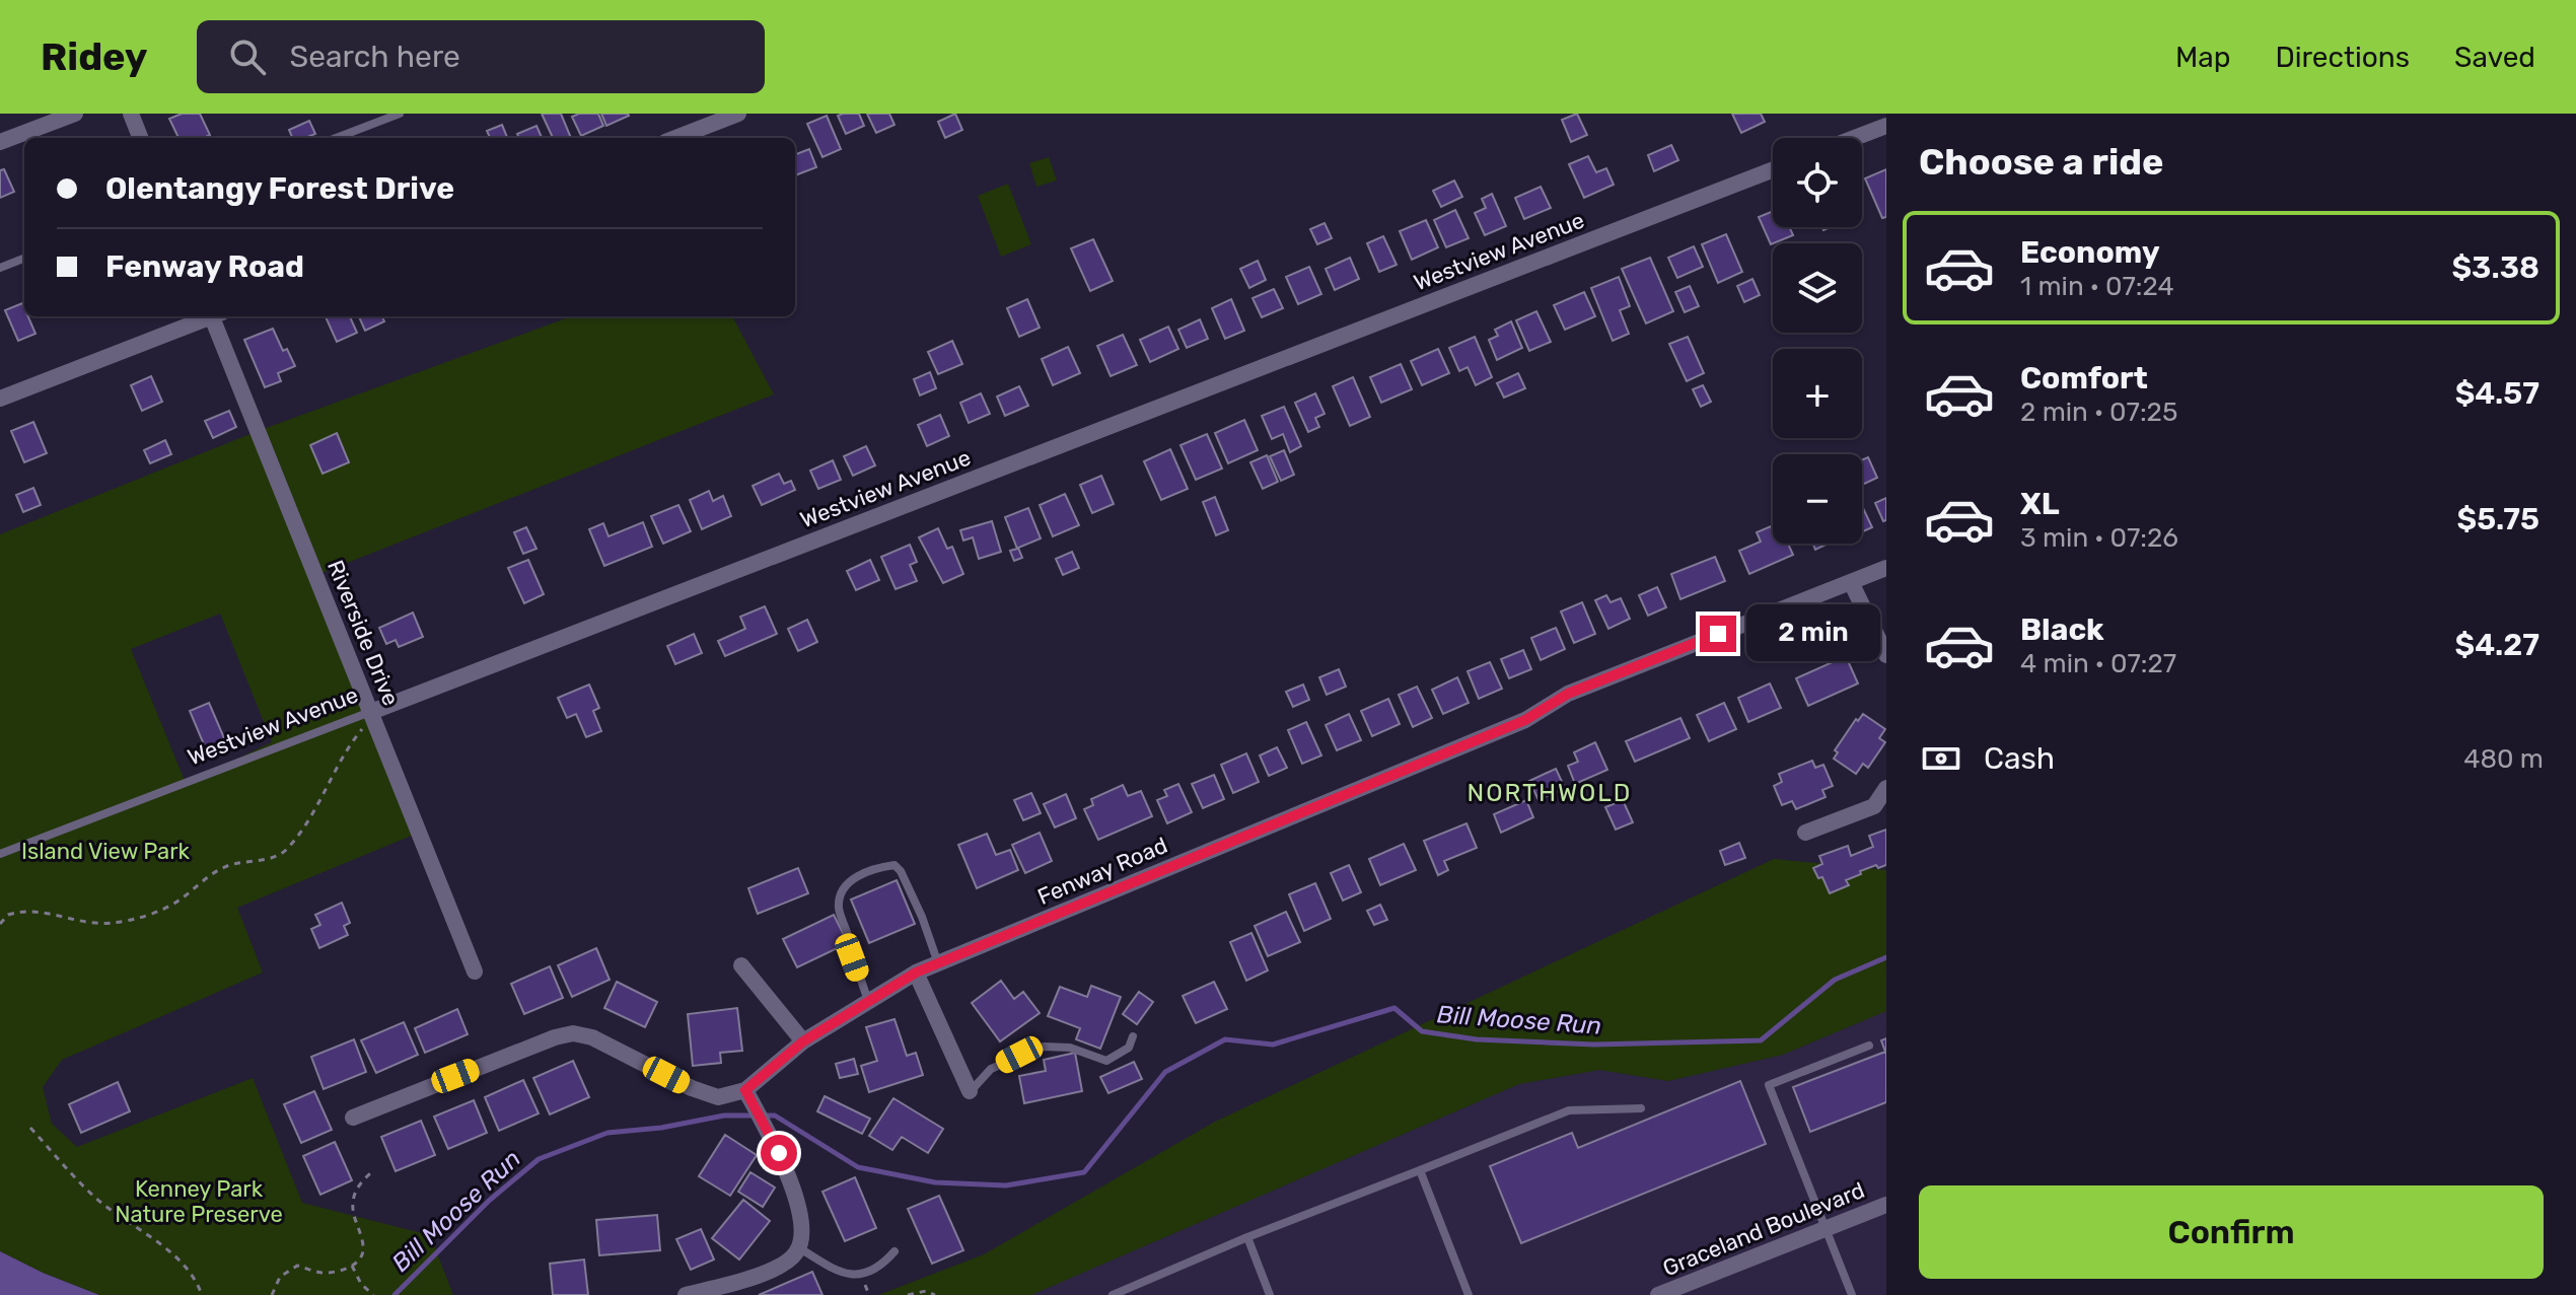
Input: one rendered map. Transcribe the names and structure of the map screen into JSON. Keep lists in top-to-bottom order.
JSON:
{
  "streets": {
    "street": [
      "Westview Avenue",
      "Riverside Drive",
      "Fenway Road",
      "Graceland Boulevard"
    ]
  },
  "crossings": [
    ["Westview Avenue", "Riverside Drive"]
  ],
  "districts": ["NORTHWOLD"],
  "water": ["Bill Moose Run"],
  "parks": ["Island View Park", "Kenney Park Nature Preserve"],
  "page": {
    "header": "Ridey",
    "search": "Search here",
    "nav": ["Map", "Directions", "Saved"],
    "heading": "Choose a ride",
    "map_buttons": ["+", "−"],
    "banner": ["Olentangy Forest Drive", "Fenway Road"],
    "list": [
      {
        "name": "Economy",
        "note": "1 min · 07:24",
        "value": "$3.38"
      },
      {
        "name": "Comfort",
        "note": "2 min · 07:25",
        "value": "$4.57"
      },
      {
        "name": "XL",
        "note": "3 min · 07:26",
        "value": "$5.75"
      },
      {
        "name": "Black",
        "note": "4 min · 07:27",
        "value": "$4.27"
      }
    ],
    "bubble": "2 min",
    "pay": ["Cash", "480 m"],
    "buttons": "Confirm"
  }
}
